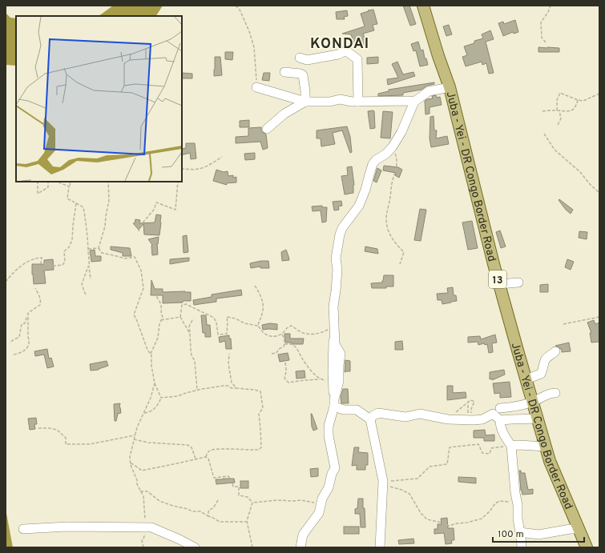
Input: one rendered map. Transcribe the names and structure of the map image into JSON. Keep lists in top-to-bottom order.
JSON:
{
  "streets": {
    "main road": ["Juba - Yei - DR Congo Border Road", "13"]
  },
  "districts": ["KONDAI"],
  "scale_bar": "100 m"
}
